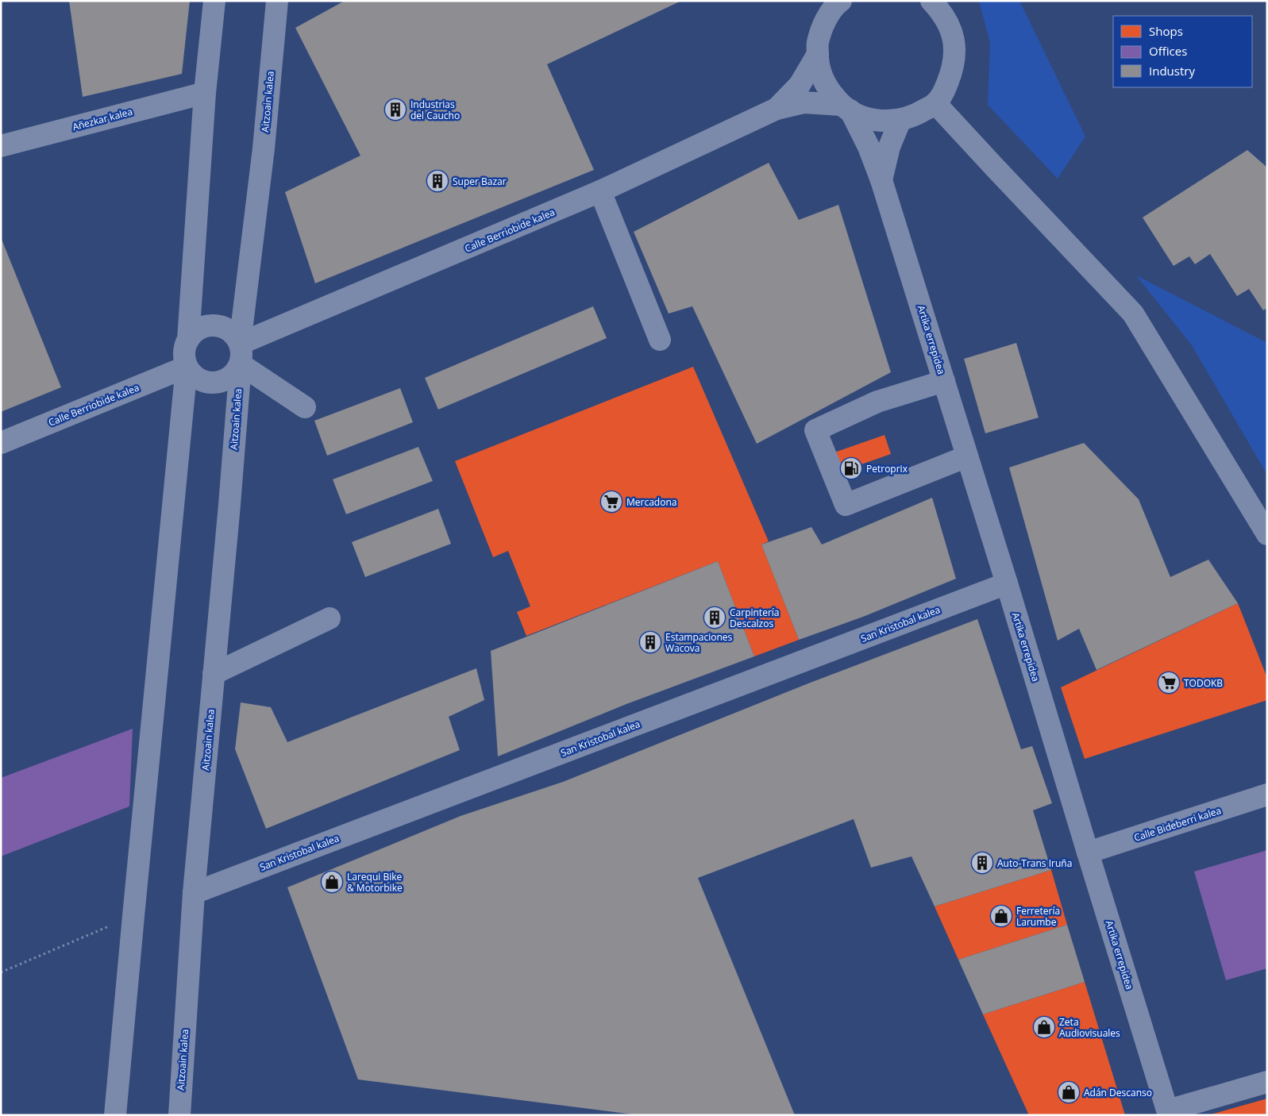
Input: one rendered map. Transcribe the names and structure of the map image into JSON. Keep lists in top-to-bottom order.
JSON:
{
  "streets": {
    "street": [
      "Aitzoain kalea",
      "Añezkar kalea",
      "Calle Berriobide kalea",
      "Artika errepidea",
      "San Kristobal kalea",
      "Calle Bideberri kalea"
    ]
  },
  "crossings": [
    ["Aitzoain kalea", "Calle Berriobide kalea"],
    ["Aitzoain kalea", "San Kristobal kalea"],
    ["Calle Berriobide kalea", "Artika errepidea"],
    ["Artika errepidea", "San Kristobal kalea"],
    ["Artika errepidea", "Calle Bideberri kalea"]
  ],
  "places": {
    "building": [
      "Industrias del Caucho",
      "Super Bazar",
      "Carpintería Descalzos",
      "Estampaciones Wacova",
      "Auto-Trans Iruña"
    ],
    "fuel station": ["Petroprix"],
    "supermarket": ["Mercadona", "TODOKB"],
    "shop": [
      "Larequi Bike & Motorbike",
      "Ferretería Larumbe",
      "Zeta Audiovisuales",
      "Adán Descanso"
    ]
  },
  "legend": ["Shops", "Offices", "Industry"]
}
